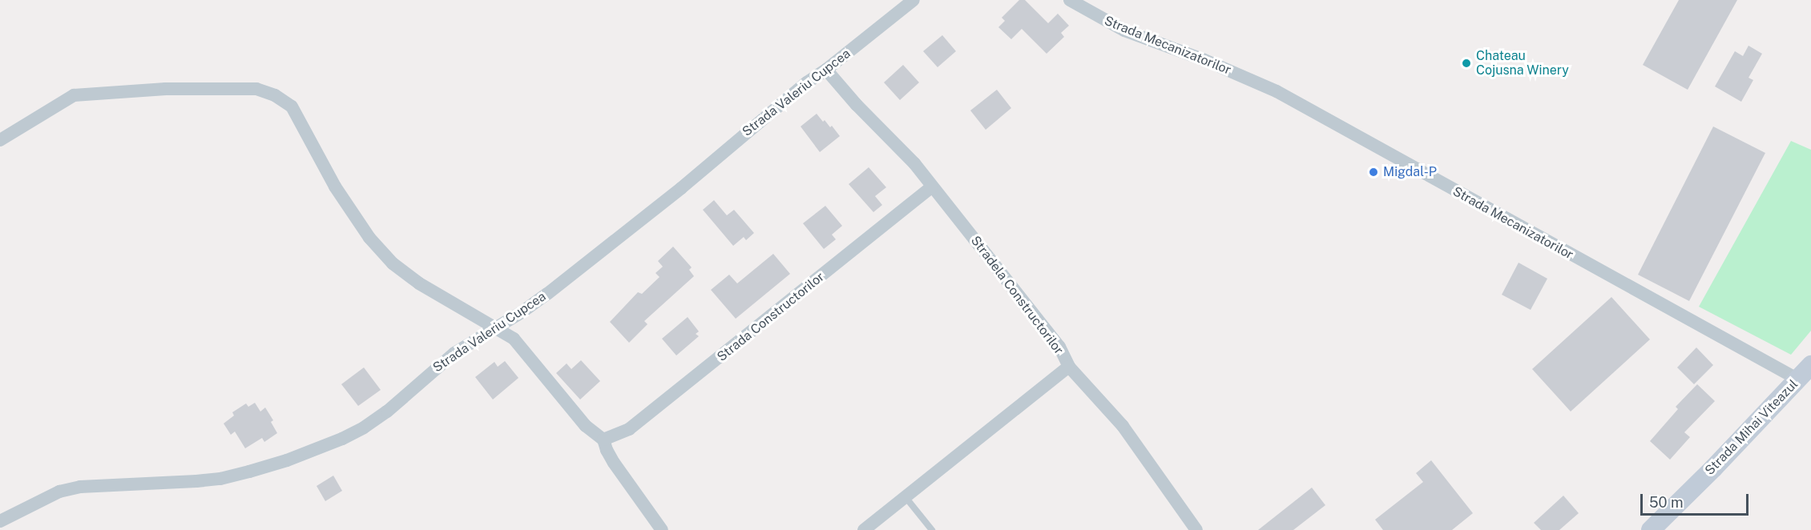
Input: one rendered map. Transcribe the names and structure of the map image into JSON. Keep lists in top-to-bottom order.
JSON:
{
  "streets": {
    "street": [
      "Strada Mecanizatorilor",
      "Strada Valeriu Cupcea",
      "Stradela Constructorilor",
      "Strada Constructorilor",
      "Strada Mihai Viteazul"
    ]
  },
  "crossings": [
    ["Strada Mecanizatorilor", "Strada Mihai Viteazul"],
    ["Strada Valeriu Cupcea", "Stradela Constructorilor"],
    ["Stradela Constructorilor", "Strada Constructorilor"]
  ],
  "places": ["Chateau Cojusna Winery", "Migdal-P"],
  "scale_bar": "50 m"
}
